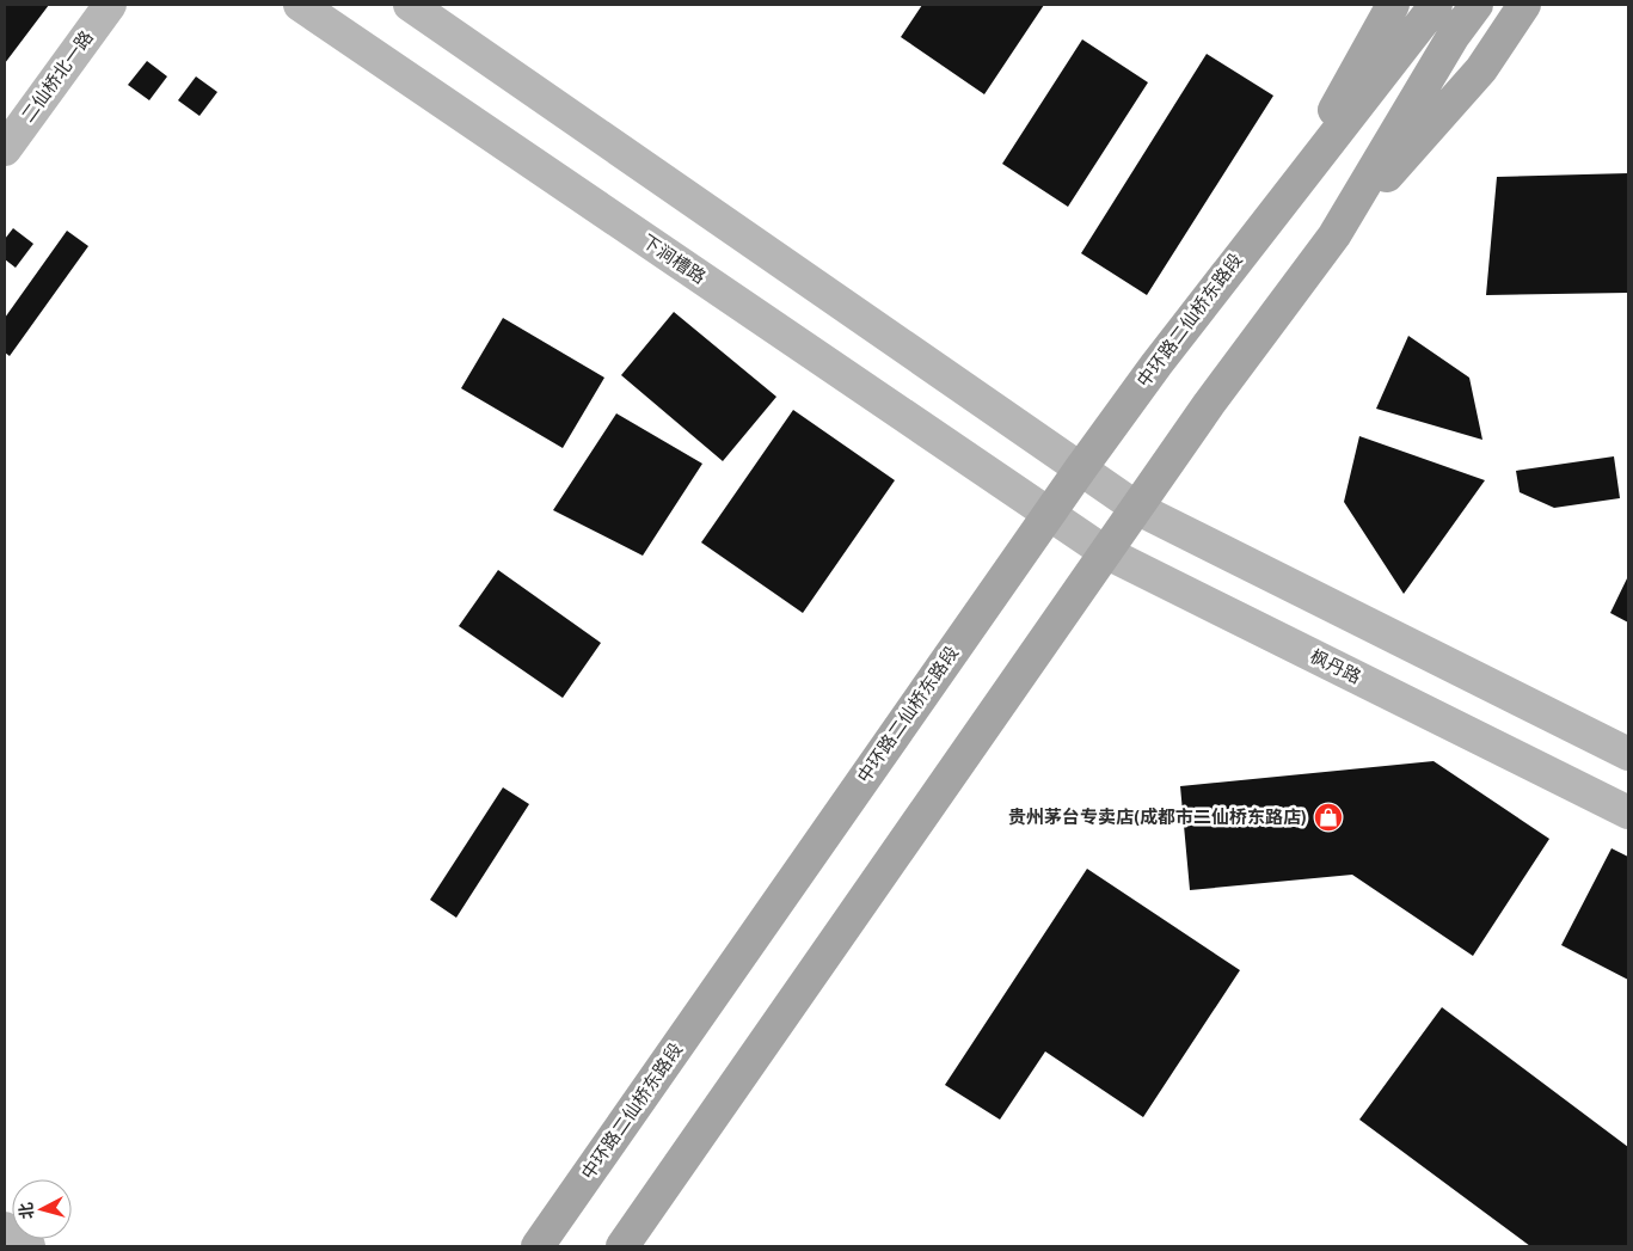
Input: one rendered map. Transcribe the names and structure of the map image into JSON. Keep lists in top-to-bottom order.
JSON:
{
  "streets": {
    "main road": ["中环路二仙桥东路段"],
    "street": ["二仙桥北一路", "下涧槽路", "枫丹路"]
  },
  "crossings": [
    ["下涧槽路", "中环路二仙桥东路段"],
    ["下涧槽路", "枫丹路"],
    ["中环路二仙桥东路段", "枫丹路"]
  ],
  "places": {
    "shop": ["贵州茅台专卖店(成都市二仙桥东路店)"]
  },
  "north": "left"
}
